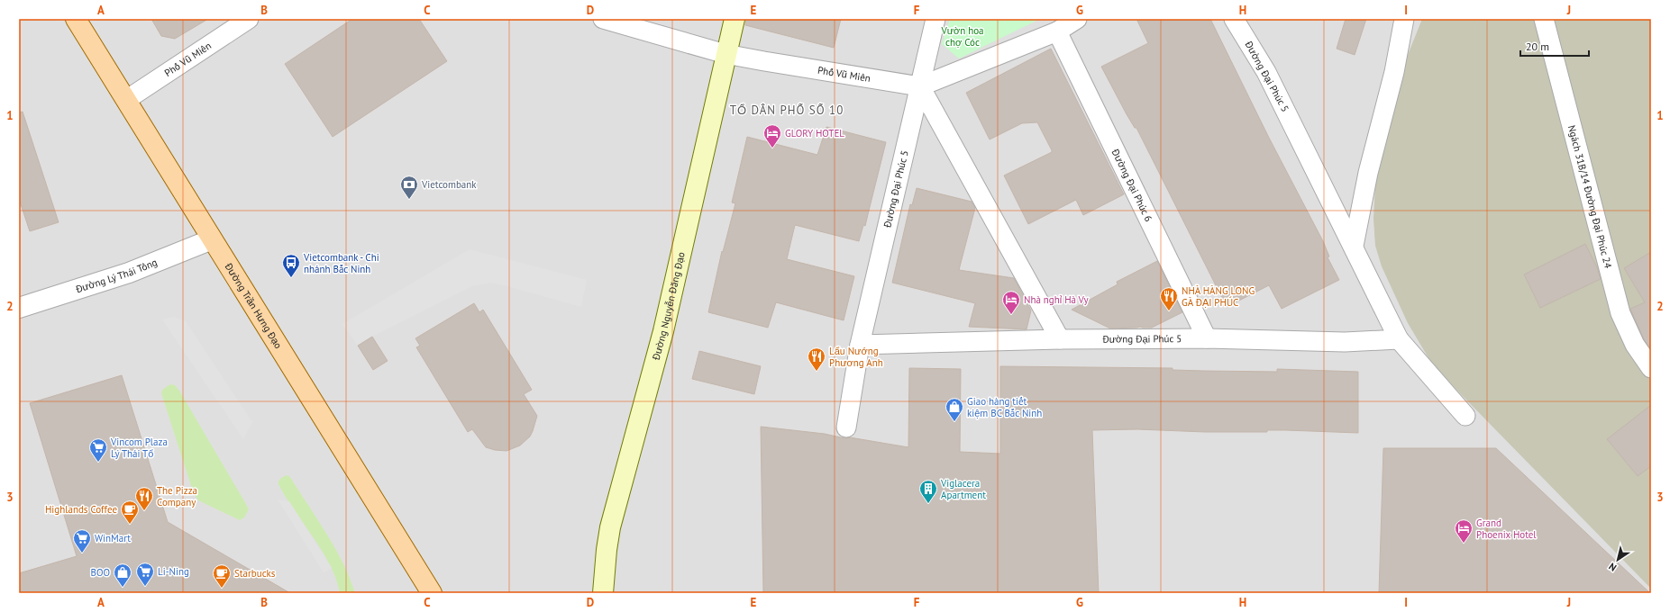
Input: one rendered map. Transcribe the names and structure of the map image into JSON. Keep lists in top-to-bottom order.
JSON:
{
  "streets": {
    "main road": ["Đường Trần Hưng Đạo", "Đường Nguyễn Đăng Đạo"],
    "street": [
      "Phố Vũ Miên",
      "Đường Đại Phúc 5",
      "Đường Đại Phúc 6",
      "Ngách 31B/14 Đường Đại Phúc 24",
      "Đường Lý Thái Tông"
    ]
  },
  "crossings": [
    ["Phố Vũ Miên", "Đường Đại Phúc 5"],
    ["Phố Vũ Miên", "Đường Trần Hưng Đạo"],
    ["Phố Vũ Miên", "Đường Nguyễn Đăng Đạo"],
    ["Đường Đại Phúc 5", "Đường Đại Phúc 6"],
    ["Đường Lý Thái Tông", "Đường Trần Hưng Đạo"]
  ],
  "districts": ["TỔ DÂN PHỐ SỐ 10"],
  "parks": ["Vườn hoa chợ Cóc"],
  "places": {
    "hotel": ["GLORY HOTEL", "Nhà nghỉ Hà Vy", "Grand Phoenix Hotel"],
    "bank": ["Vietcombank"],
    "bus stop": ["Vietcombank - Chi nhánh Bắc Ninh"],
    "restaurant": ["NHÀ HÀNG LONG GÀ ĐẠI PHÚC", "Lẩu Nướng Phương Anh", "The Pizza Company"],
    "shop": ["Giao hàng tiết kiệm BC Bắc Ninh", "BOO"],
    "supermarket": ["Vincom Plaza Lý Thái Tổ", "WinMart", "Li-Ning"],
    "building": ["Viglacera Apartment"],
    "cafe": ["Highlands Coffee", "Starbucks"]
  },
  "scale_bar": "20 m",
  "north": "bottom left",
  "grid": {
    "columns": [
      "A",
      "B",
      "C",
      "D",
      "E",
      "F",
      "G",
      "H",
      "I",
      "J"
    ],
    "rows": ["1", "2", "3"]
  }
}
